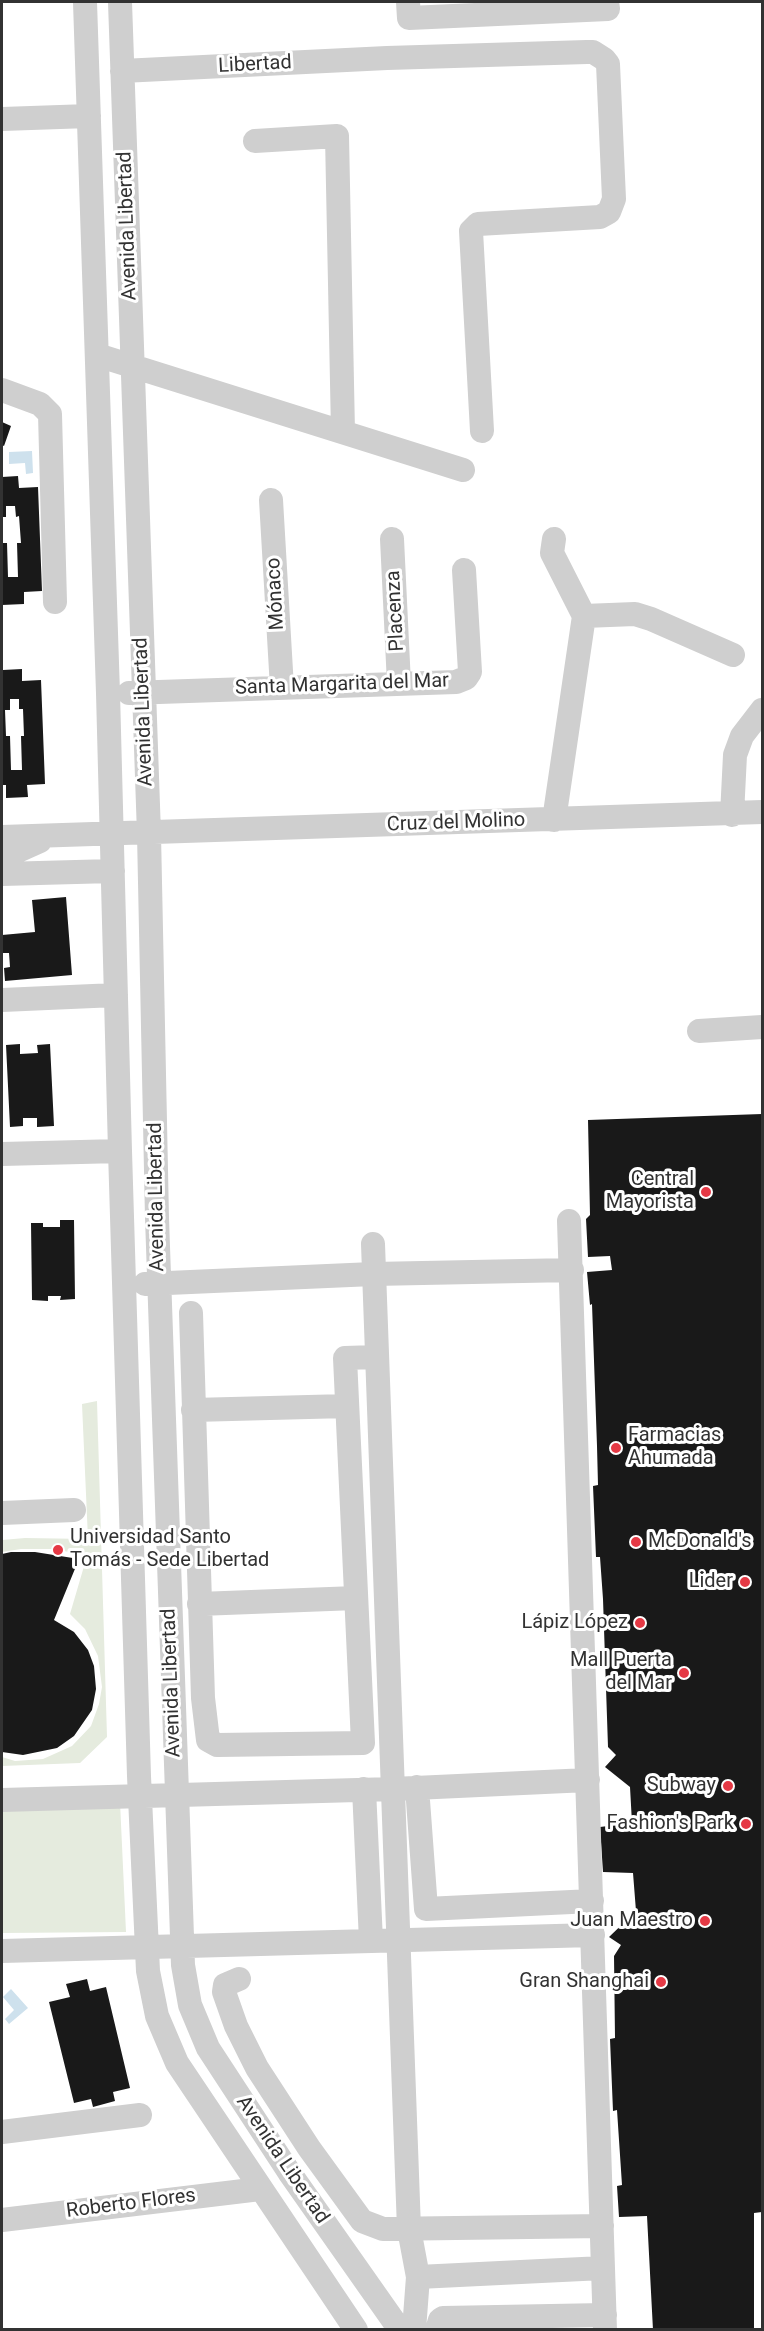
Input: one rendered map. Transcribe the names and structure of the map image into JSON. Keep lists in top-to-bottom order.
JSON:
{
  "streets": {
    "street": [
      "Libertad",
      "Avenida Libertad",
      "Mónaco",
      "Placenza",
      "Santa Margarita del Mar",
      "Cruz del Molino",
      "Roberto Flores"
    ]
  },
  "crossings": [
    ["Libertad", "Avenida Libertad"],
    ["Avenida Libertad", "Santa Margarita del Mar"],
    ["Avenida Libertad", "Cruz del Molino"],
    ["Avenida Libertad", "Roberto Flores"],
    ["Mónaco", "Santa Margarita del Mar"],
    ["Placenza", "Santa Margarita del Mar"]
  ],
  "places": [
    "Central Mayorista",
    "Farmacias Ahumada",
    "McDonald's",
    "Universidad Santo Tomás - Sede Libertad",
    "Lider",
    "Lápiz López",
    "Mall Puerta del Mar",
    "Subway",
    "Fashion's Park",
    "Juan Maestro",
    "Gran Shanghai"
  ]
}
